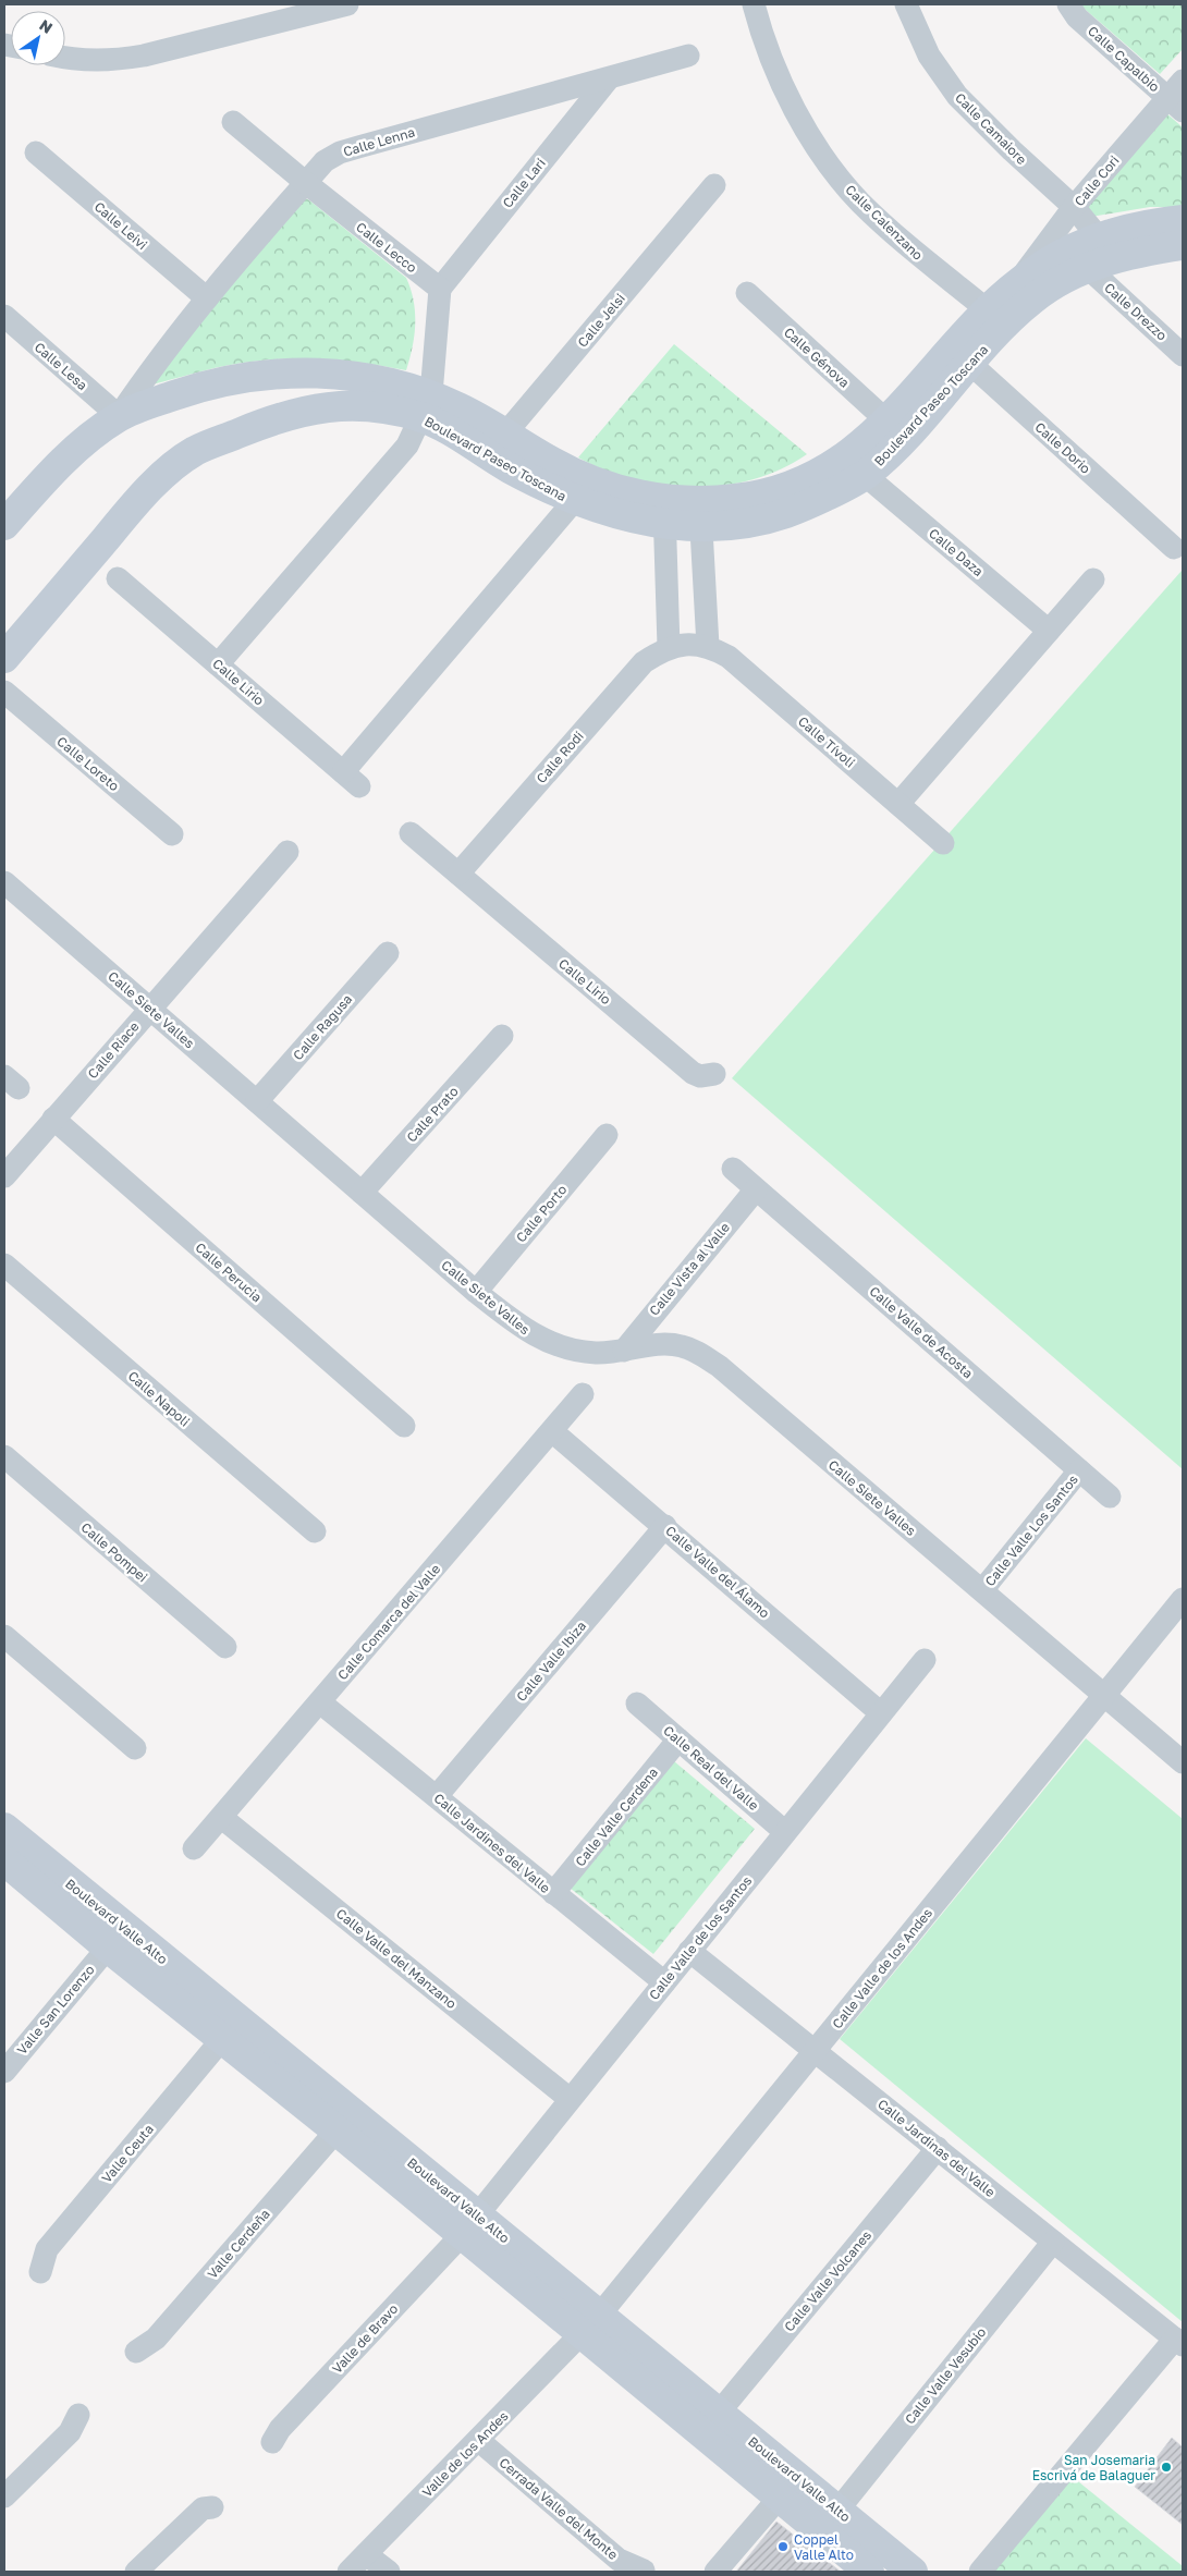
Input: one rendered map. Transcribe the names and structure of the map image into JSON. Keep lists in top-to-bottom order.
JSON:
{
  "streets": {
    "street": [
      "Calle Capalbio",
      "Calle Camaiore",
      "Calle Lenna",
      "Calle Cori",
      "Calle Lari",
      "Calle Calenzano",
      "Calle Leivi",
      "Calle Lecco",
      "Calle Drezzo",
      "Calle Jelsi",
      "Calle Génova",
      "Calle Lesa",
      "Boulevard Paseo Toscana",
      "Calle Dorio",
      "Calle Daza",
      "Calle Lirio",
      "Calle Tívoli",
      "Calle Rodi",
      "Calle Loreto",
      "Calle Siete Valles",
      "Calle Ragusa",
      "Calle Riace",
      "Calle Prato",
      "Calle Porto",
      "Calle Vista al Valle",
      "Calle Perucia",
      "Calle Valle de Acosta",
      "Calle Napoli",
      "Calle Valle Los Santos",
      "Calle Pompei",
      "Calle Valle del Álamo",
      "Calle Comarca del Valle",
      "Calle Valle Ibiza",
      "Calle Real del Valle",
      "Calle Valle Cerdena",
      "Calle Jardines del Valle",
      "Boulevard Valle Alto",
      "Calle Valle de los Santos",
      "Calle Valle del Manzano",
      "Calle Valle de los Andes",
      "Valle San Lorenzo",
      "Calle Jardinas del Valle",
      "Valle Ceuta",
      "Valle Cerdeña",
      "Calle Valle Volcanes",
      "Valle de Bravo",
      "Calle Valle Vesubio",
      "Valle de los Andes",
      "Cerrada Valle del Monte"
    ]
  },
  "crossings": [
    ["Calle Capalbio", "Calle Cori"],
    ["Calle Camaiore", "Calle Cori"],
    ["Calle Camaiore", "Boulevard Paseo Toscana"],
    ["Calle Lenna", "Calle Lari"],
    ["Calle Lenna", "Calle Leivi"],
    ["Calle Lenna", "Calle Lecco"],
    ["Calle Lenna", "Calle Lesa"],
    ["Calle Lenna", "Boulevard Paseo Toscana"],
    ["Calle Cori", "Boulevard Paseo Toscana"],
    ["Calle Lari", "Calle Lecco"],
    ["Calle Calenzano", "Boulevard Paseo Toscana"],
    ["Calle Drezzo", "Boulevard Paseo Toscana"],
    ["Calle Jelsi", "Boulevard Paseo Toscana"],
    ["Calle Génova", "Boulevard Paseo Toscana"],
    ["Calle Lesa", "Boulevard Paseo Toscana"],
    ["Boulevard Paseo Toscana", "Calle Dorio"],
    ["Boulevard Paseo Toscana", "Calle Daza"],
    ["Boulevard Paseo Toscana", "Calle Lirio"],
    ["Calle Lirio", "Calle Rodi"],
    ["Calle Siete Valles", "Calle Ragusa"],
    ["Calle Siete Valles", "Calle Riace"],
    ["Calle Siete Valles", "Calle Prato"],
    ["Calle Siete Valles", "Calle Porto"],
    ["Calle Siete Valles", "Calle Vista al Valle"],
    ["Calle Siete Valles", "Calle Valle Los Santos"],
    ["Calle Siete Valles", "Calle Valle de los Andes"],
    ["Calle Riace", "Calle Perucia"],
    ["Calle Vista al Valle", "Calle Valle de Acosta"],
    ["Calle Valle de Acosta", "Calle Valle Los Santos"],
    ["Calle Valle del Álamo", "Calle Comarca del Valle"],
    ["Calle Valle del Álamo", "Calle Valle Ibiza"],
    ["Calle Valle del Álamo", "Calle Valle de los Santos"],
    ["Calle Comarca del Valle", "Calle Jardines del Valle"],
    ["Calle Comarca del Valle", "Calle Valle del Manzano"],
    ["Calle Valle Ibiza", "Calle Jardines del Valle"],
    ["Calle Real del Valle", "Calle Valle Cerdena"],
    ["Calle Real del Valle", "Calle Valle de los Santos"],
    ["Calle Valle Cerdena", "Calle Jardines del Valle"],
    ["Calle Jardines del Valle", "Calle Valle de los Santos"],
    ["Boulevard Valle Alto", "Calle Valle de los Santos"],
    ["Boulevard Valle Alto", "Calle Valle de los Andes"],
    ["Boulevard Valle Alto", "Valle San Lorenzo"],
    ["Boulevard Valle Alto", "Valle Ceuta"],
    ["Boulevard Valle Alto", "Valle Cerdeña"],
    ["Boulevard Valle Alto", "Calle Valle Volcanes"],
    ["Boulevard Valle Alto", "Valle de Bravo"],
    ["Boulevard Valle Alto", "Calle Valle Vesubio"],
    ["Boulevard Valle Alto", "Valle de los Andes"],
    ["Calle Valle de los Santos", "Calle Valle del Manzano"],
    ["Calle Valle de los Santos", "Calle Jardinas del Valle"],
    ["Calle Valle de los Santos", "Valle de Bravo"],
    ["Calle Valle de los Andes", "Calle Jardinas del Valle"],
    ["Calle Valle de los Andes", "Valle de los Andes"],
    ["Calle Jardinas del Valle", "Calle Valle Volcanes"],
    ["Calle Jardinas del Valle", "Calle Valle Vesubio"],
    ["Valle de los Andes", "Cerrada Valle del Monte"]
  ],
  "places": ["San Josemaria Escrivá de Balaguer", "Coppel Valle Alto"],
  "north": "top right"
}
